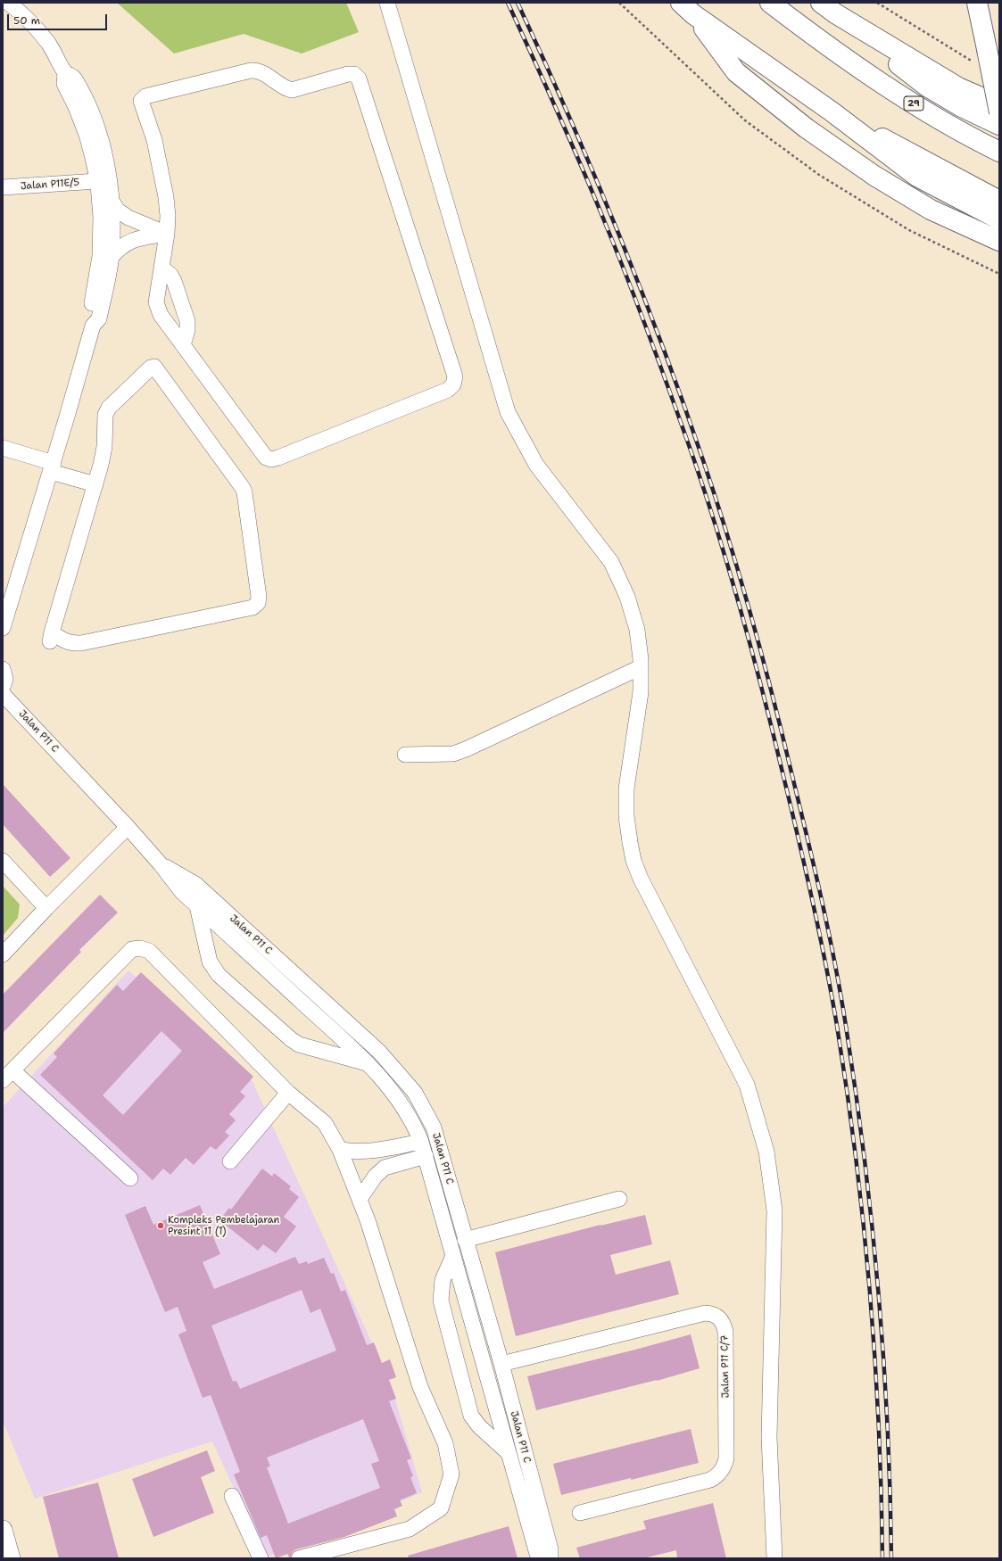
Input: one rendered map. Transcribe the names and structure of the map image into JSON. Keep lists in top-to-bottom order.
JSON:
{
  "streets": {
    "highway": ["29"],
    "street": ["Jalan P11E/5", "Jalan P11 C", "Jalan P11 C/7"]
  },
  "crossings": [
    ["Jalan P11 C", "Jalan P11 C/7"]
  ],
  "places": ["Kompleks Pembelajaran Presint 11 (1)"],
  "scale_bar": "50 m"
}
